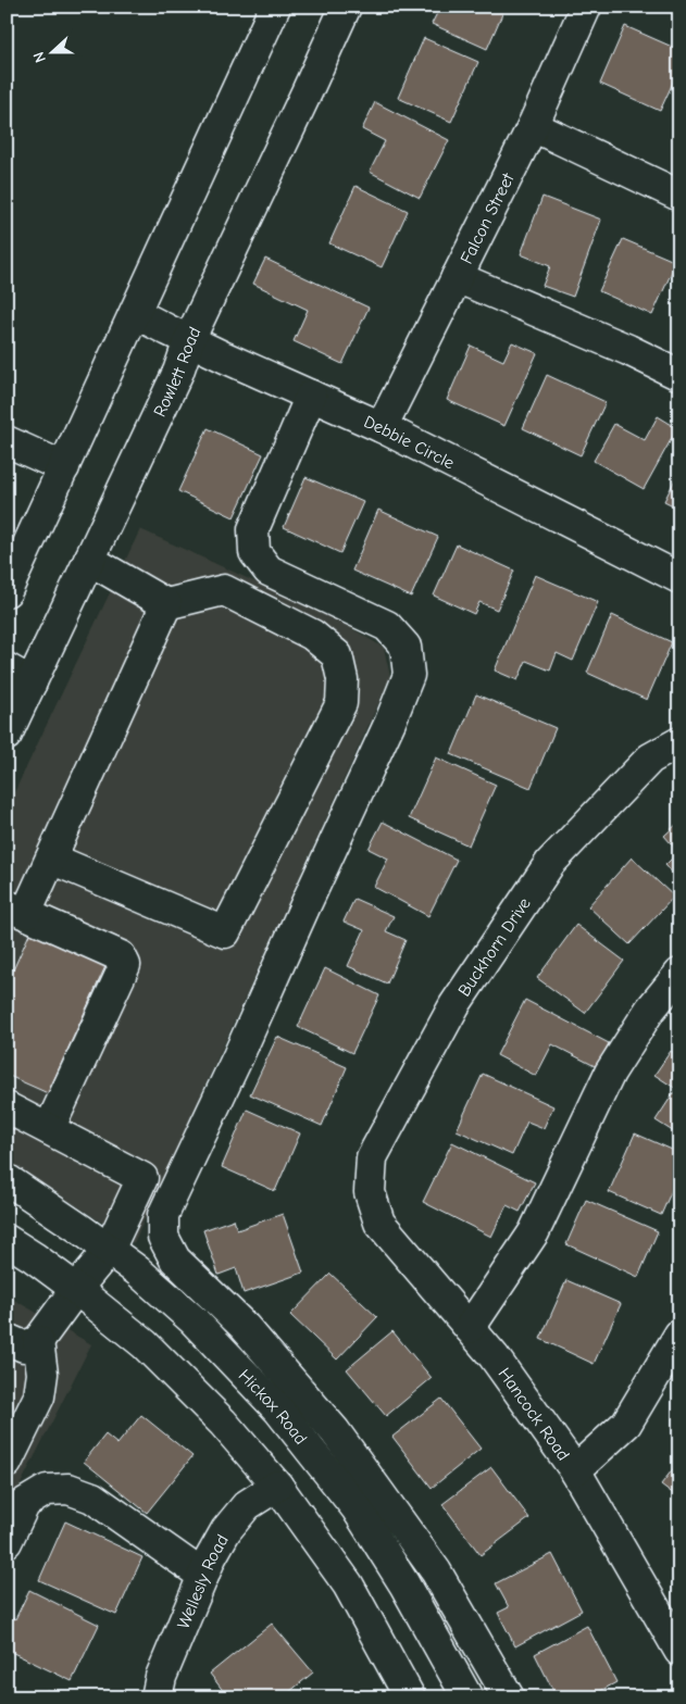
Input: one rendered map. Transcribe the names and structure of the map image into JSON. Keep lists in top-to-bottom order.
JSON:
{
  "streets": {
    "street": [
      "Falcon Street",
      "Rowlett Road",
      "Debbie Circle",
      "Buckhorn Drive",
      "Hickox Road",
      "Hancock Road",
      "Wellesly Road"
    ]
  },
  "crossings": [
    ["Falcon Street", "Debbie Circle"],
    ["Rowlett Road", "Debbie Circle"],
    ["Buckhorn Drive", "Hancock Road"]
  ],
  "north": "left"
}
